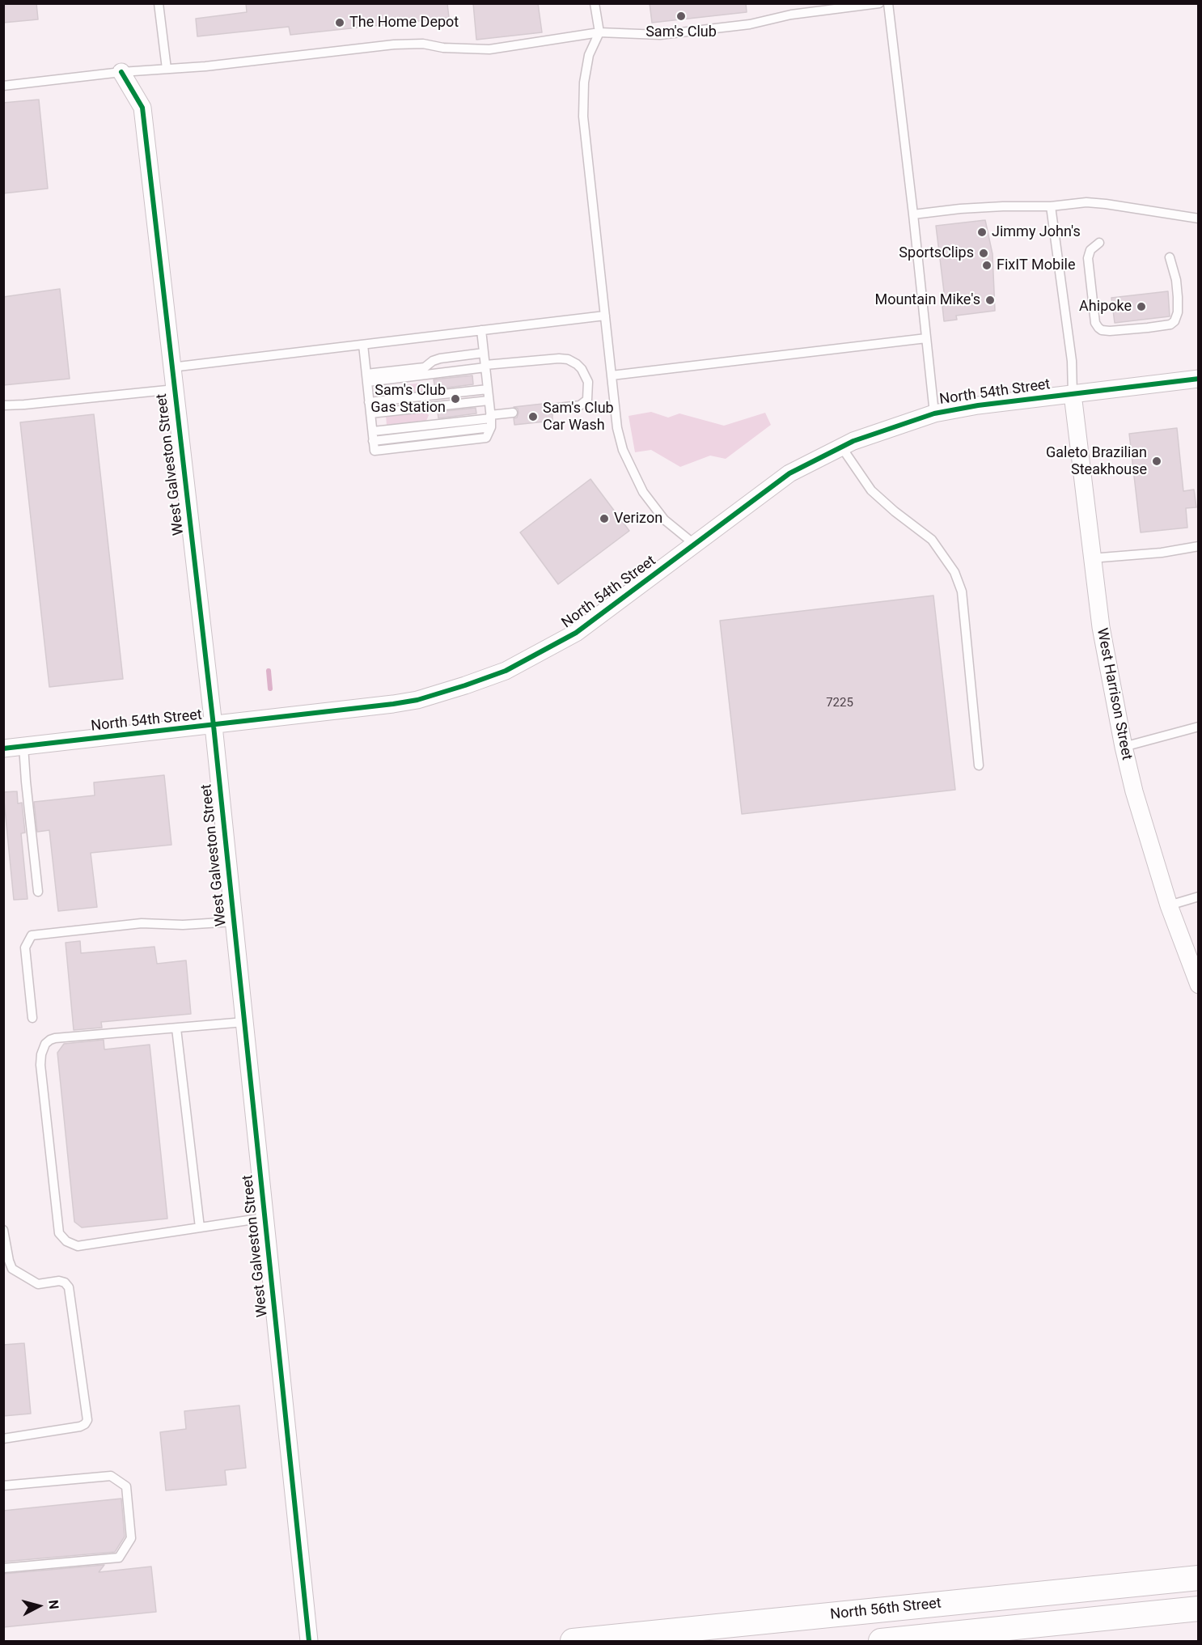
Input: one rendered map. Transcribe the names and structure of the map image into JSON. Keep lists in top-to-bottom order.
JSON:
{
  "streets": {
    "main road": ["North 56th Street"],
    "street": ["North 54th Street", "West Galveston Street", "West Harrison Street"]
  },
  "crossings": [
    ["North 54th Street", "West Galveston Street"],
    ["North 54th Street", "West Harrison Street"]
  ],
  "places": [
    "Sam's Club",
    "The Home Depot",
    "Jimmy John's",
    "SportsClips",
    "FixIT Mobile",
    "Mountain Mike's",
    "Ahipoke",
    "Sam's Club Gas Station",
    "Sam's Club Car Wash",
    "Galeto Brazilian Steakhouse",
    "Verizon"
  ],
  "house_numbers": ["7225"],
  "north": "right"
}
